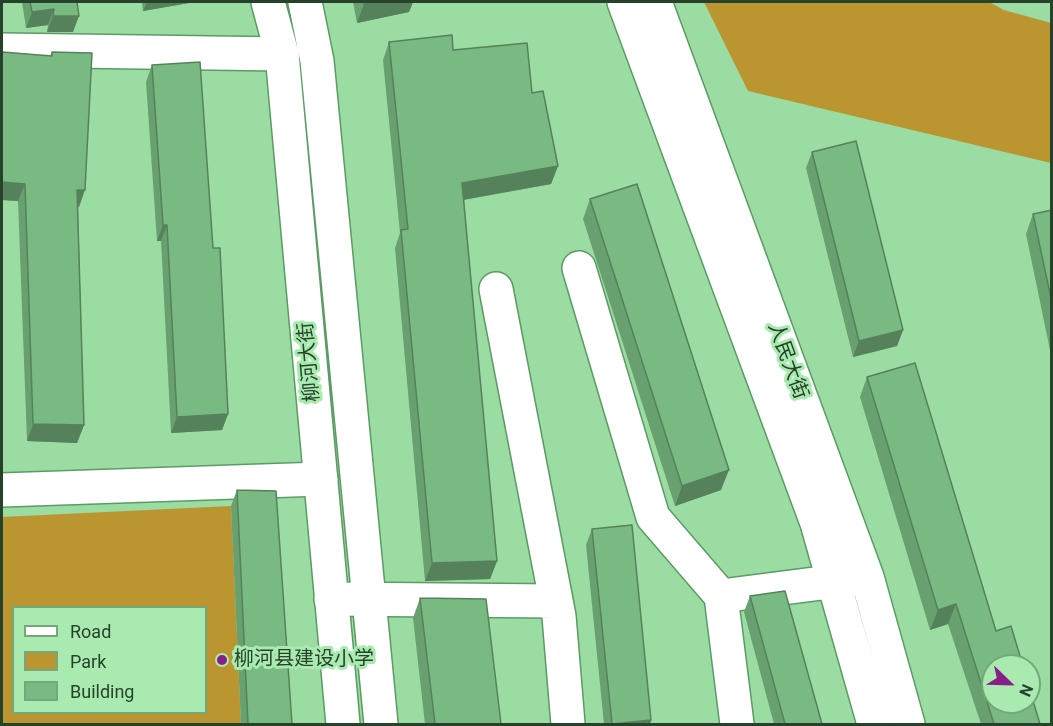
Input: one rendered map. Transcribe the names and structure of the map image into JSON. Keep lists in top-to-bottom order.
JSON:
{
  "streets": {
    "street": ["人民大街", "柳河大街"]
  },
  "places": ["柳河县建设小学"],
  "legend": ["Road", "Park", "Building"],
  "north": "bottom right"
}
